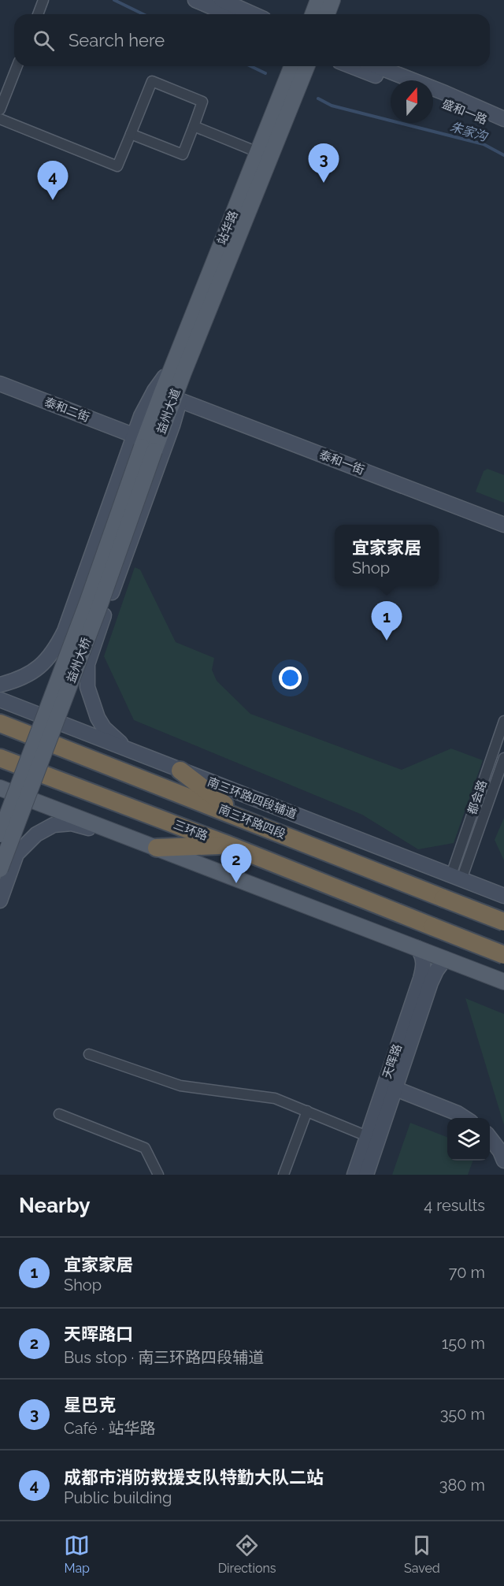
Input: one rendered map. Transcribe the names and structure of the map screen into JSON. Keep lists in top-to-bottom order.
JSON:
{
  "streets": {
    "highway": ["南三环路四段", "三环路"],
    "main road": ["站华路", "益州大道", "益州大桥"],
    "street": [
      "盛和一路",
      "泰和二街",
      "泰和一街",
      "都会路",
      "南三环路四段辅道",
      "天晖路"
    ]
  },
  "crossings": [
    ["站华路", "益州大道"],
    ["泰和二街", "益州大道"],
    ["泰和二街", "益州大桥"],
    ["益州大道", "益州大桥"],
    ["都会路", "南三环路四段辅道"]
  ],
  "water": ["朱家沟"],
  "north": "top",
  "page": {
    "search": "Search here",
    "pins": [
      "3",
      "4",
      "1",
      "2"
    ],
    "popup": ["宜家家居", "Shop"],
    "heading": ["Nearby", "4 results"],
    "list": [
      {
        "mark": "1",
        "name": "宜家家居",
        "note": "Shop",
        "value": "70 m"
      },
      {
        "mark": "2",
        "name": "天晖路口",
        "note": "Bus stop · 南三环路四段辅道",
        "value": "150 m"
      },
      {
        "mark": "3",
        "name": "星巴克",
        "note": "Café · 站华路",
        "value": "350 m"
      },
      {
        "mark": "4",
        "name": "成都市消防救援支队特勤大队二站",
        "note": "Public building",
        "value": "380 m"
      }
    ],
    "nav": ["Map", "Directions", "Saved"]
  }
}
